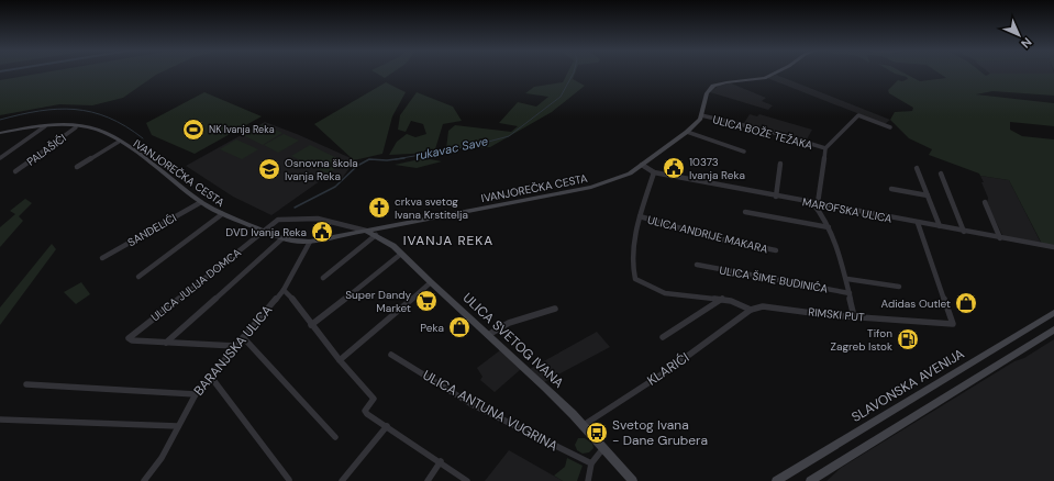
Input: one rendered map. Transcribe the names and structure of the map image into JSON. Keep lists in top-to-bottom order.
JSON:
{
  "streets": {
    "main road": ["IVANJOREČKA CESTA", "ULICA SVETOG IVANA", "SLAVONSKA AVENIJA"],
    "street": [
      "ULICA BOŽE TEŽAKA",
      "PALAŠIĆI",
      "MAROFSKA ULICA",
      "SANDELIĆI",
      "ULICA ANDRIJE MAKARA",
      "ULICA ŠIME BUDINIĆA",
      "ULICA JULIJA DOMCA",
      "RIMSKI PUT",
      "BARANJSKA ULICA",
      "KLARIĆI",
      "ULICA ANTUNA VUGRINA"
    ]
  },
  "crossings": [
    ["ULICA BOŽE TEŽAKA", "IVANJOREČKA CESTA"],
    ["PALAŠIĆI", "IVANJOREČKA CESTA"],
    ["IVANJOREČKA CESTA", "MAROFSKA ULICA"],
    ["IVANJOREČKA CESTA", "SANDELIĆI"],
    ["IVANJOREČKA CESTA", "ULICA JULIJA DOMCA"],
    ["IVANJOREČKA CESTA", "ULICA SVETOG IVANA"],
    ["IVANJOREČKA CESTA", "BARANJSKA ULICA"],
    ["MAROFSKA ULICA", "RIMSKI PUT"],
    ["ULICA JULIJA DOMCA", "ULICA SVETOG IVANA"],
    ["RIMSKI PUT", "KLARIĆI"],
    ["ULICA SVETOG IVANA", "KLARIĆI"]
  ],
  "districts": ["IVANJA REKA"],
  "water": ["rukavac Save"],
  "places": {
    "sports": ["NK Ivanja Reka"],
    "public building": ["10373 Ivanja Reka", "DVD Ivanja Reka"],
    "school or university": ["Osnovna škola Ivanja Reka"],
    "church": ["crkva svetog Ivana Krstitelja"],
    "supermarket": ["Super Dandy Market"],
    "shop": ["Adidas Outlet", "Peka"],
    "fuel station": ["Tifon Zagreb Istok"],
    "bus stop": ["Svetog Ivana - Dane Grubera"]
  },
  "north": "bottom right"
}
